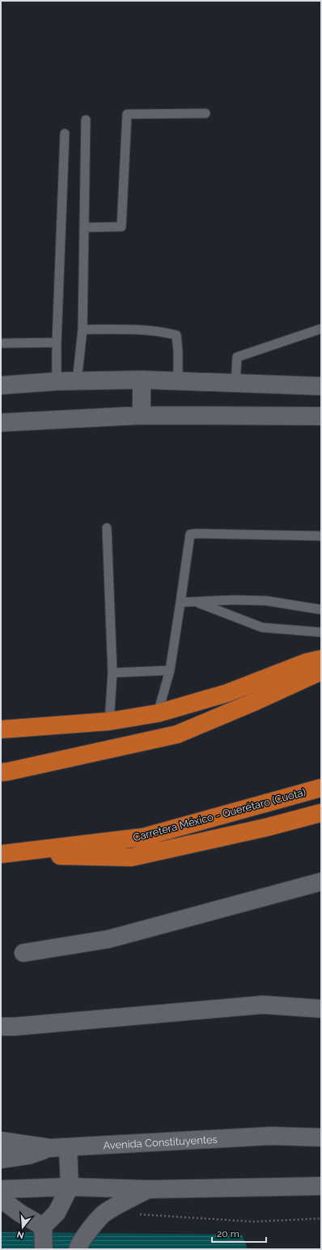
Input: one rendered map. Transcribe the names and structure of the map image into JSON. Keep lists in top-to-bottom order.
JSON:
{
  "streets": {
    "highway": ["Carretera México - Querétaro (Cuota)"],
    "street": ["Avenida Constituyentes"]
  },
  "scale_bar": "20 m",
  "north": "bottom"
}
